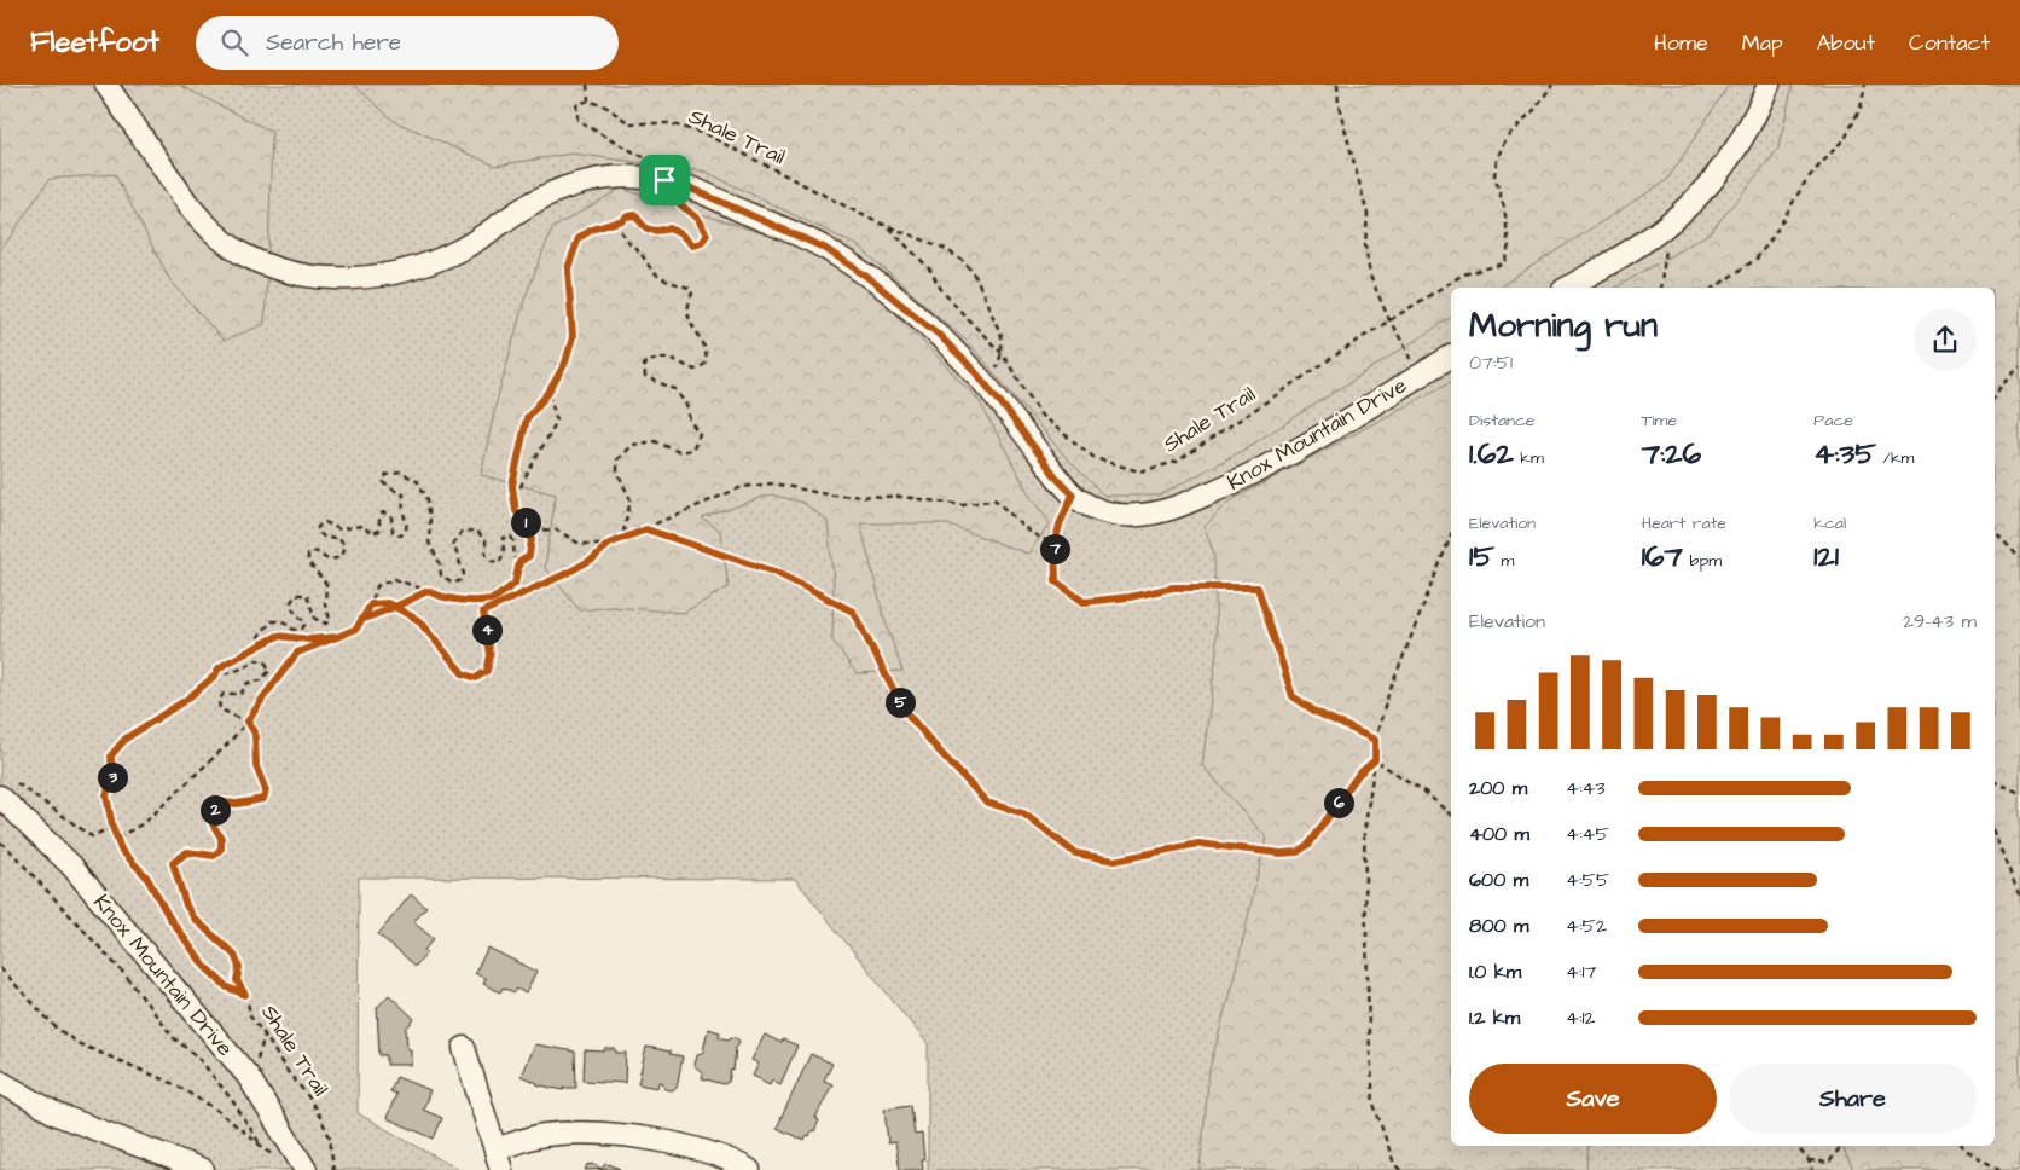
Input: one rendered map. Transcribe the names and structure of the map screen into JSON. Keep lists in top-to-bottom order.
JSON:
{
  "streets": {
    "street": ["Knox Mountain Drive"],
    "path": ["Shale Trail"]
  },
  "page": {
    "header": "Fleetfoot",
    "search": "Search here",
    "nav": [
      "Home",
      "Map",
      "About",
      "Contact"
    ],
    "heading": ["Morning run", "07:51"],
    "stats": [
      ["Distance", "1.62 km"],
      ["Time", "7:26"],
      ["Pace", "4:35 /km"],
      ["Elevation", "15 m"],
      ["Heart rate", "167 bpm"],
      ["kcal", "121"]
    ],
    "pins": [
      "1",
      "7",
      "4",
      "5",
      "3",
      "6",
      "2"
    ],
    "chart": ["Elevation", "29–43 m"],
    "list": [
      {
        "name": "200 m",
        "note": "4:43"
      },
      {
        "name": "400 m",
        "note": "4:45"
      },
      {
        "name": "600 m",
        "note": "4:55"
      },
      {
        "name": "800 m",
        "note": "4:52"
      },
      {
        "name": "1.0 km",
        "note": "4:17"
      },
      {
        "name": "1.2 km",
        "note": "4:12"
      }
    ],
    "buttons": ["Save", "Share"]
  }
}
